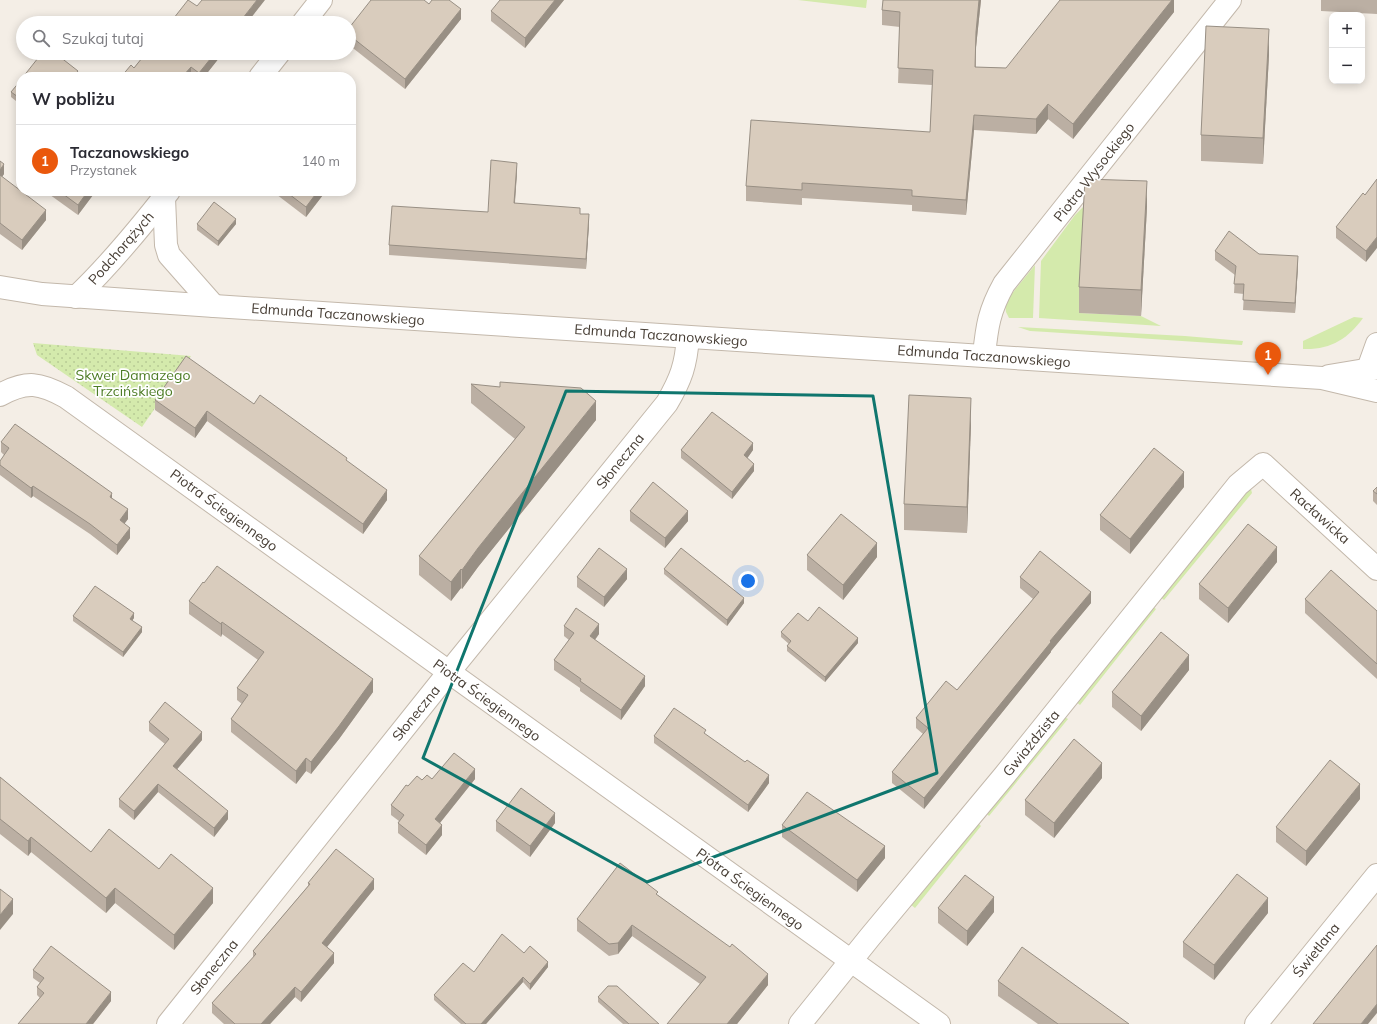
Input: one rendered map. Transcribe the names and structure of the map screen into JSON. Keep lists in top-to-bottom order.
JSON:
{
  "streets": {
    "street": [
      "Piotra Wysockiego",
      "Podchorążych",
      "Edmunda Taczanowskiego",
      "Słoneczna",
      "Piotra Ściegiennego",
      "Racławicka",
      "Gwiaździsta",
      "Świetlana"
    ]
  },
  "crossings": [
    ["Piotra Wysockiego", "Edmunda Taczanowskiego"],
    ["Podchorążych", "Edmunda Taczanowskiego"],
    ["Edmunda Taczanowskiego", "Słoneczna"],
    ["Słoneczna", "Piotra Ściegiennego"],
    ["Piotra Ściegiennego", "Gwiaździsta"],
    ["Racławicka", "Gwiaździsta"]
  ],
  "parks": ["Skwer Damazego Trzcińskiego"],
  "page": {
    "map_buttons": ["+", "−"],
    "search": "Szukaj tutaj",
    "heading": "W pobliżu",
    "list": [
      {
        "mark": "1",
        "name": "Taczanowskiego",
        "note": "Przystanek",
        "value": "140 m"
      }
    ],
    "pins": "1"
  }
}
